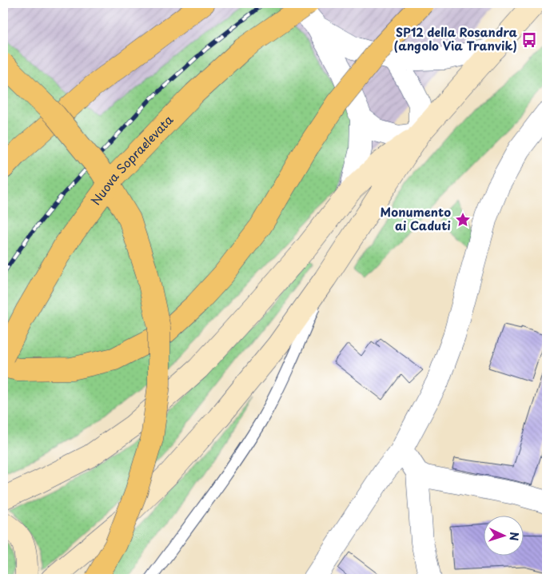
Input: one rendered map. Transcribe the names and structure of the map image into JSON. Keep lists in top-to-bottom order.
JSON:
{
  "streets": {
    "highway": ["Nuova Sopraelevata"]
  },
  "places": {
    "bus stop": ["SP12 della Rosandra (angolo Via Tranvik)"],
    "place": ["Monumento ai Caduti"]
  },
  "north": "right"
}
